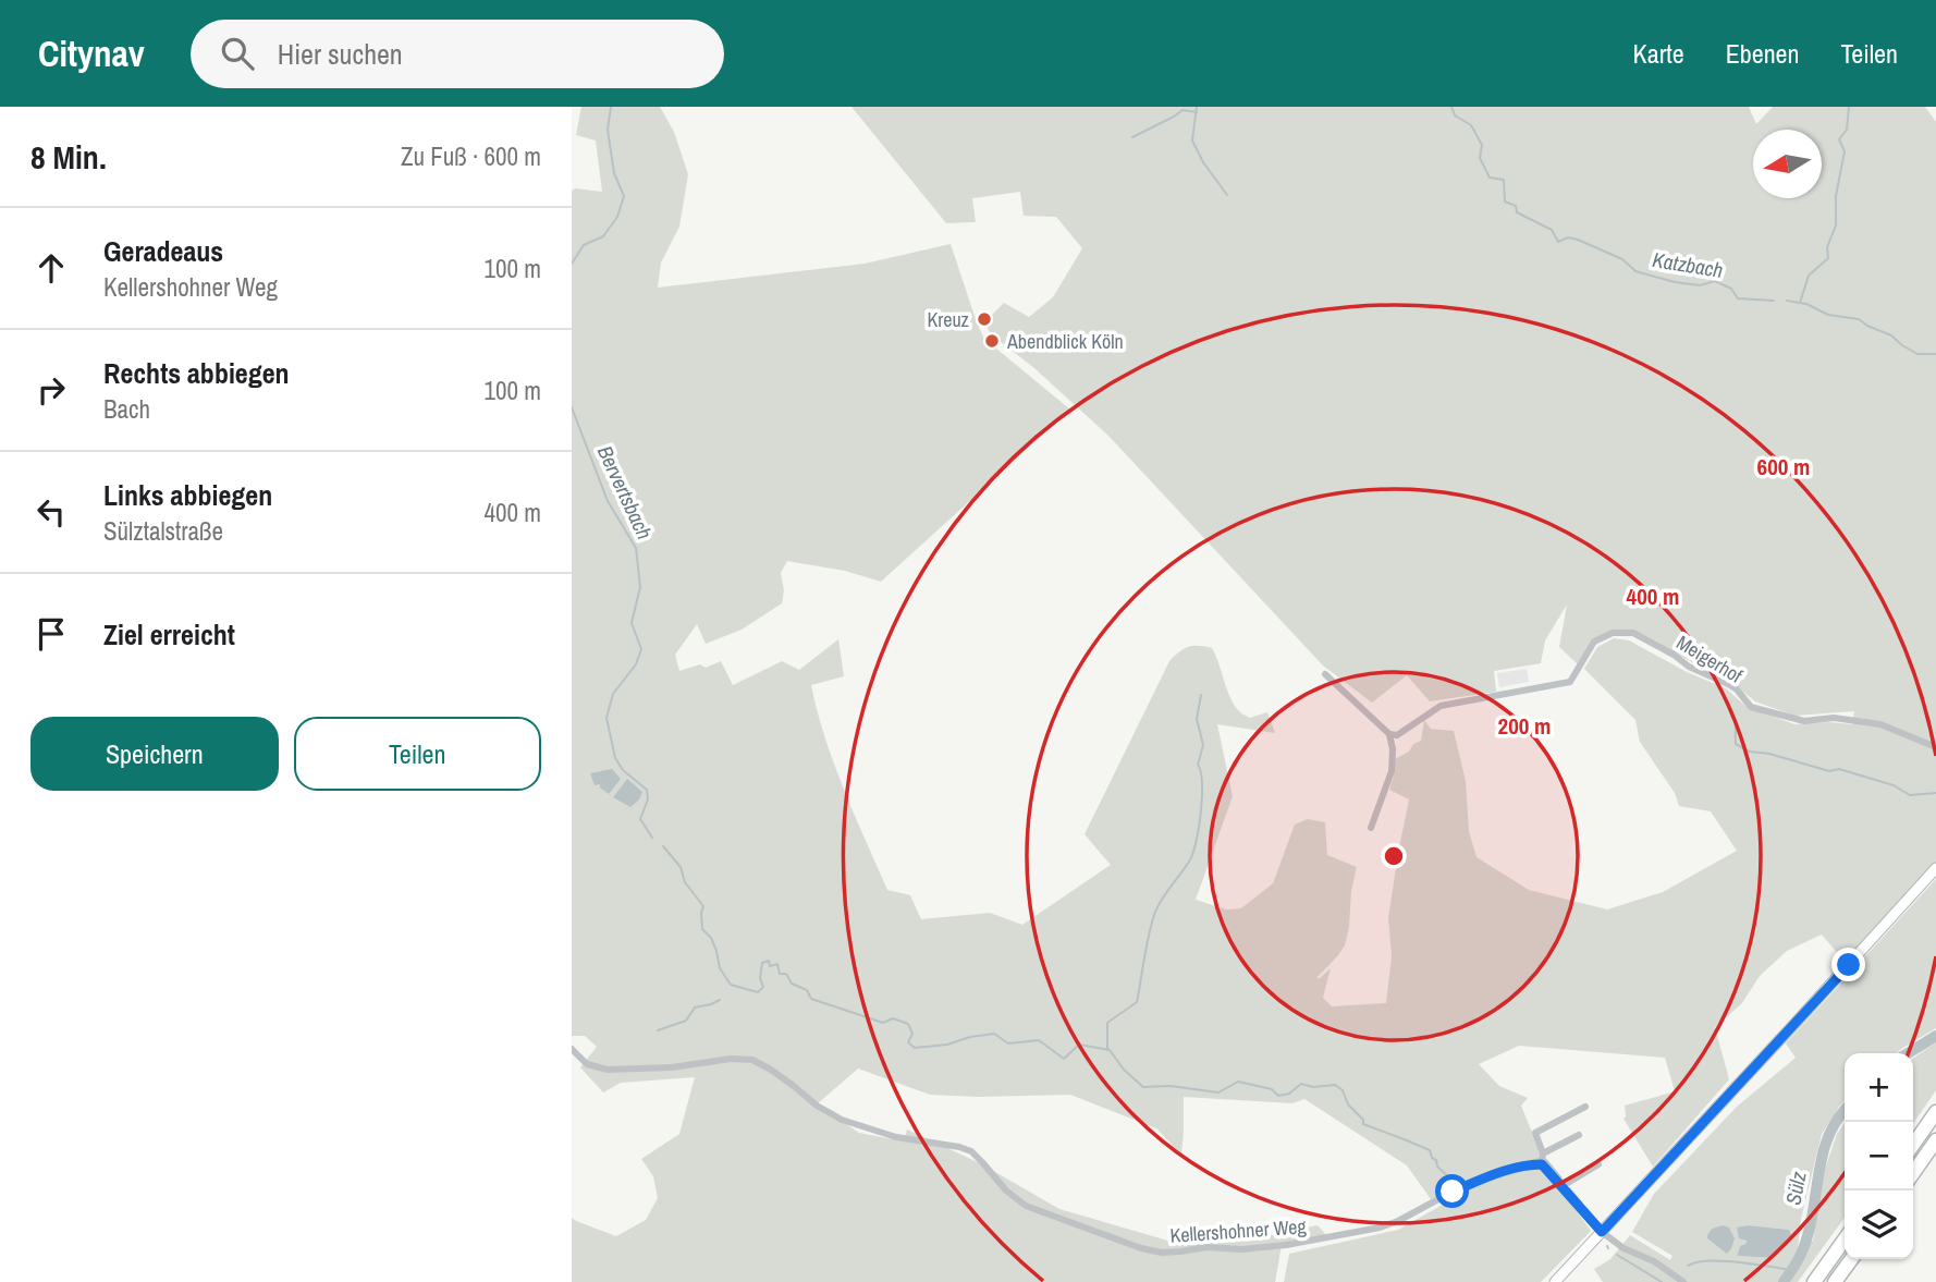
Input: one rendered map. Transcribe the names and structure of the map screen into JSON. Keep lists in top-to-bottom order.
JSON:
{
  "streets": {
    "street": ["Meigerhof", "Kellershohner Weg"]
  },
  "water": ["Katzbach", "Bervertsbach", "Sülz"],
  "places": ["Kreuz", "Abendblick Köln"],
  "north": "left",
  "page": {
    "header": "Citynav",
    "search": "Hier suchen",
    "nav": ["Karte", "Ebenen", "Teilen"],
    "heading": ["8 Min.", "Zu Fuß · 600 m"],
    "list": [
      ["Geradeaus", "Kellershohner Weg", "100 m"],
      ["Rechts abbiegen", "Bach", "100 m"],
      ["Links abbiegen", "Sülztalstraße", "400 m"],
      "Ziel erreicht"
    ],
    "buttons": ["Speichern", "Teilen"],
    "map_buttons": ["+", "−"]
  },
  "rings": ["600 m", "400 m", "200 m"]
}
